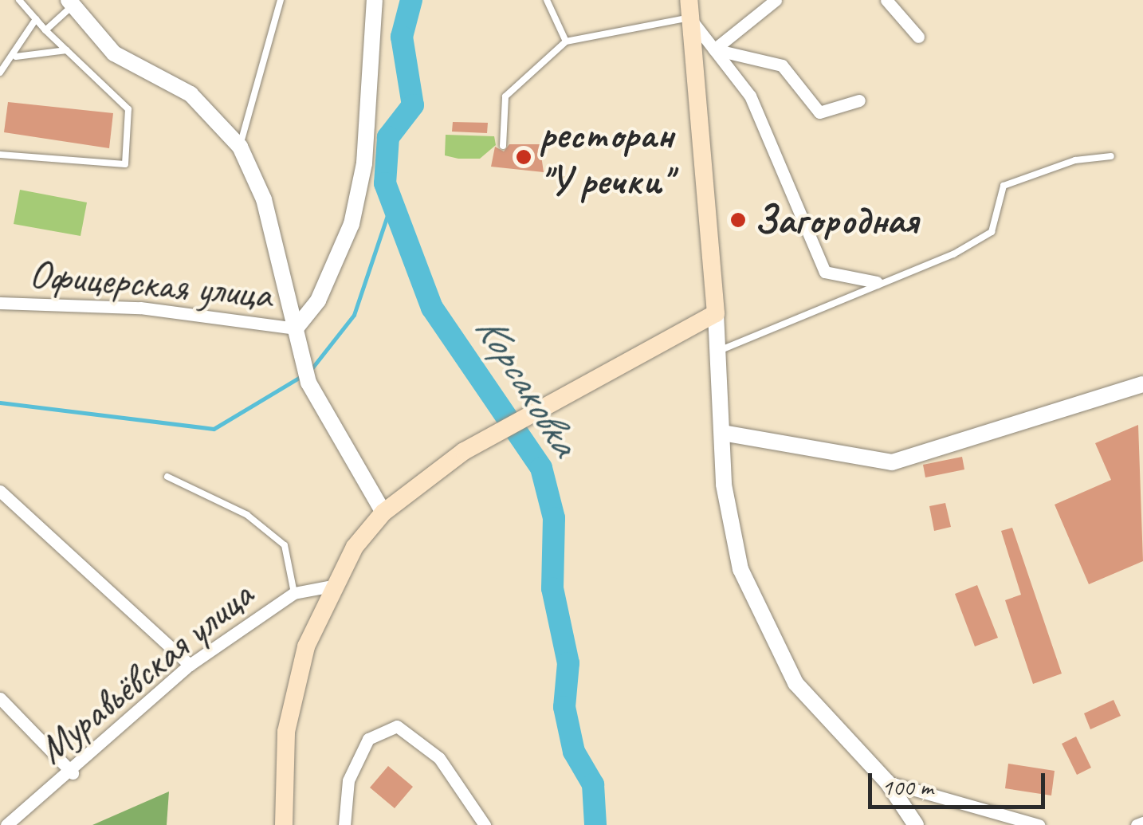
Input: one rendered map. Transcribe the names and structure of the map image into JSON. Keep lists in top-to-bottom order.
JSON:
{
  "streets": {
    "street": ["Офицерская улица", "Муравьёвская улица"]
  },
  "water": ["Корсаковка"],
  "places": ["ресторан \"У речки\"", "Загородная"],
  "scale_bar": "100 m"
}
